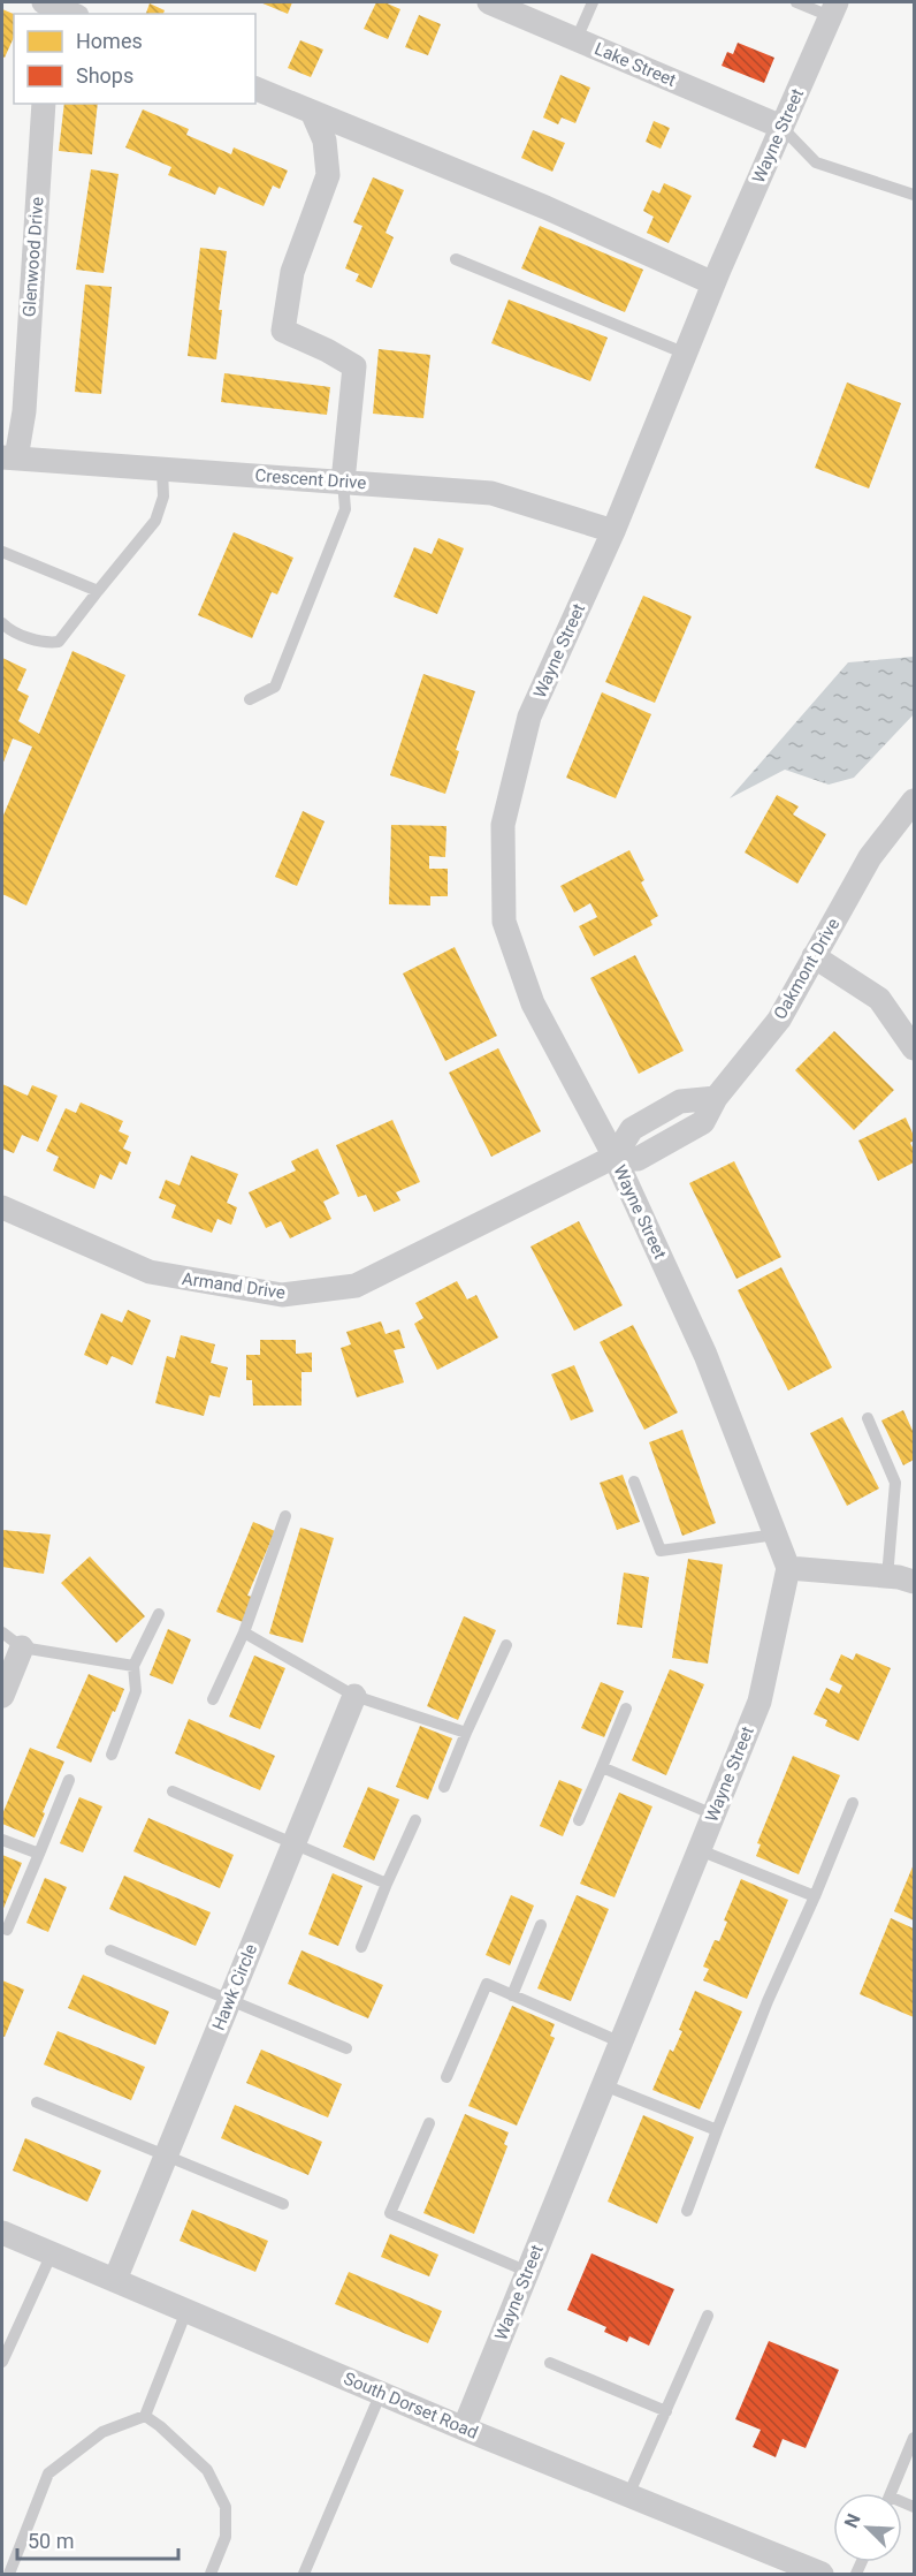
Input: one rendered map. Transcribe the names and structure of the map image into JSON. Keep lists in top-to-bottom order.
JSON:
{
  "streets": {
    "street": [
      "Lake Street",
      "Wayne Street",
      "Glenwood Drive",
      "Crescent Drive",
      "Oakmont Drive",
      "Armand Drive",
      "Hawk Circle",
      "South Dorset Road"
    ]
  },
  "crossings": [
    ["Lake Street", "Wayne Street"],
    ["Wayne Street", "Crescent Drive"],
    ["Wayne Street", "Oakmont Drive"],
    ["Wayne Street", "Armand Drive"],
    ["Wayne Street", "South Dorset Road"],
    ["Glenwood Drive", "Crescent Drive"],
    ["Oakmont Drive", "Armand Drive"],
    ["Hawk Circle", "South Dorset Road"]
  ],
  "legend": ["Homes", "Shops"],
  "scale_bar": "50 m",
  "north": "top left"
}
